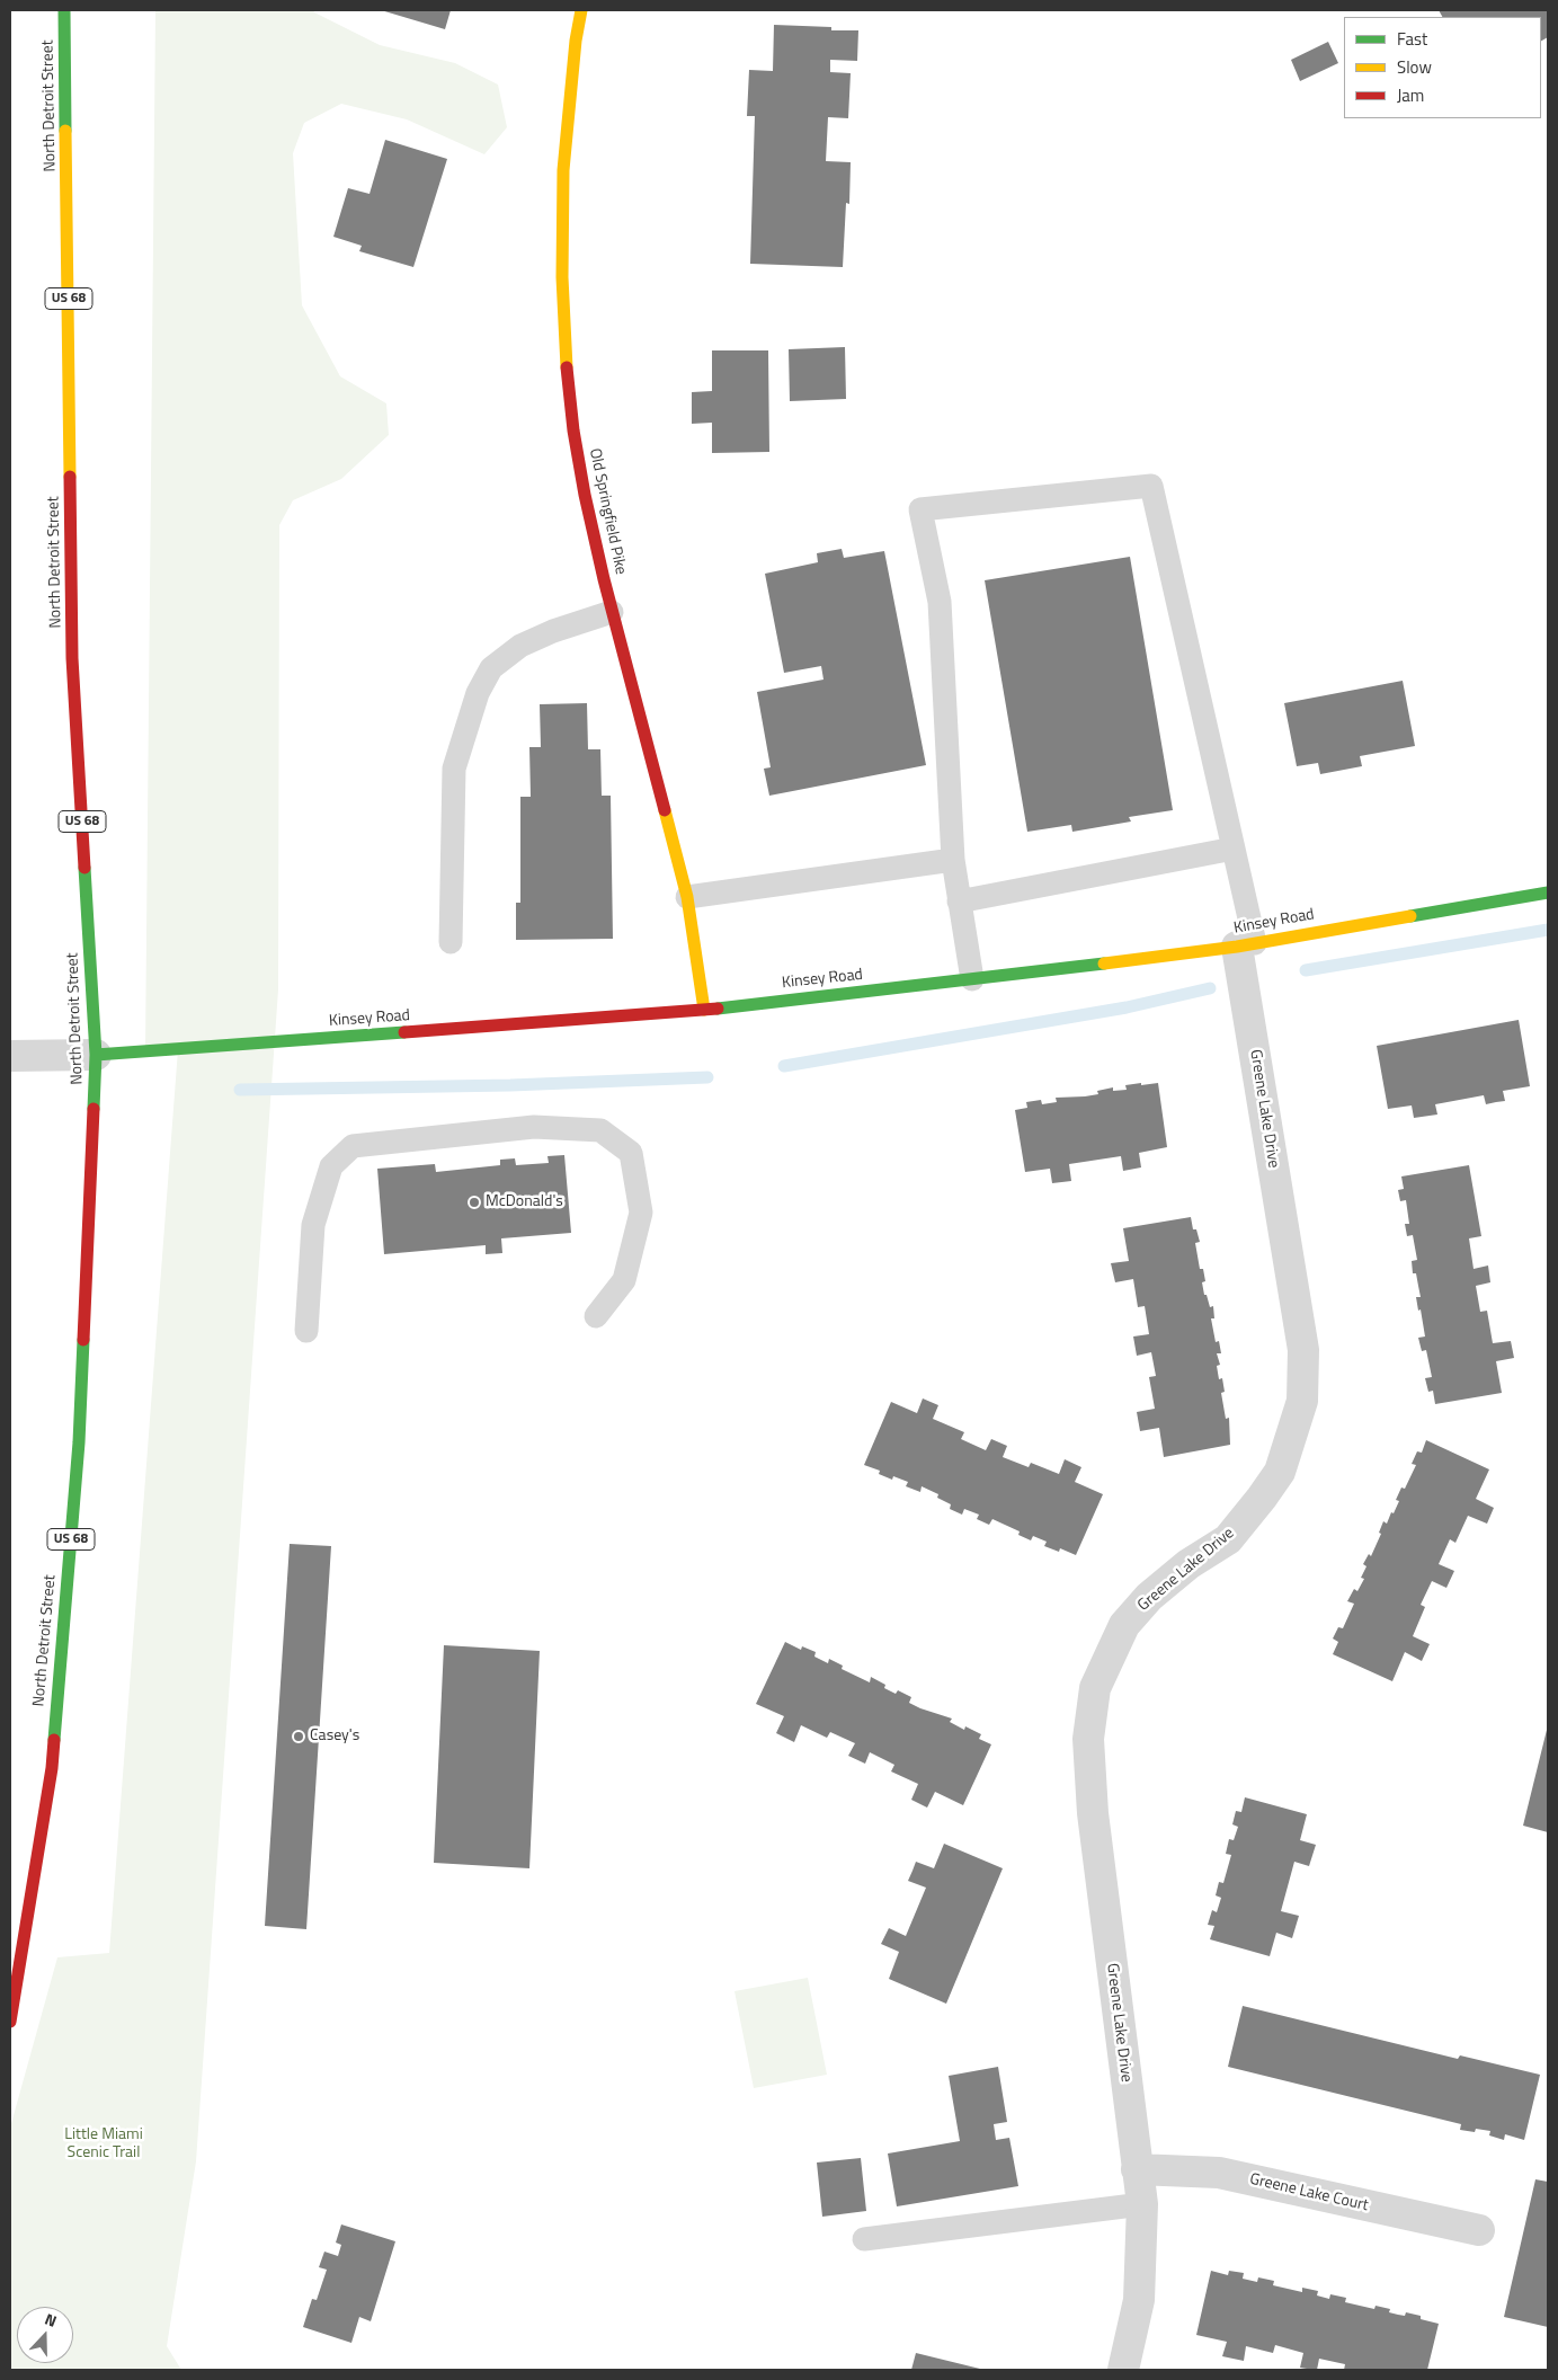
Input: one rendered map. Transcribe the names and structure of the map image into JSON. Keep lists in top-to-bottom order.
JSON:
{
  "streets": {
    "main road": [
      "North Detroit Street",
      "US 68",
      "Old Springfield Pike",
      "Kinsey Road"
    ],
    "street": ["Greene Lake Drive", "Greene Lake Court"]
  },
  "crossings": [
    ["North Detroit Street", "Kinsey Road"],
    ["Old Springfield Pike", "Kinsey Road"],
    ["Kinsey Road", "Greene Lake Drive"],
    ["Greene Lake Drive", "Greene Lake Court"]
  ],
  "parks": ["Little Miami Scenic Trail"],
  "places": ["McDonald's", "Casey's"],
  "legend": ["Fast", "Slow", "Jam"],
  "north": "top"
}
